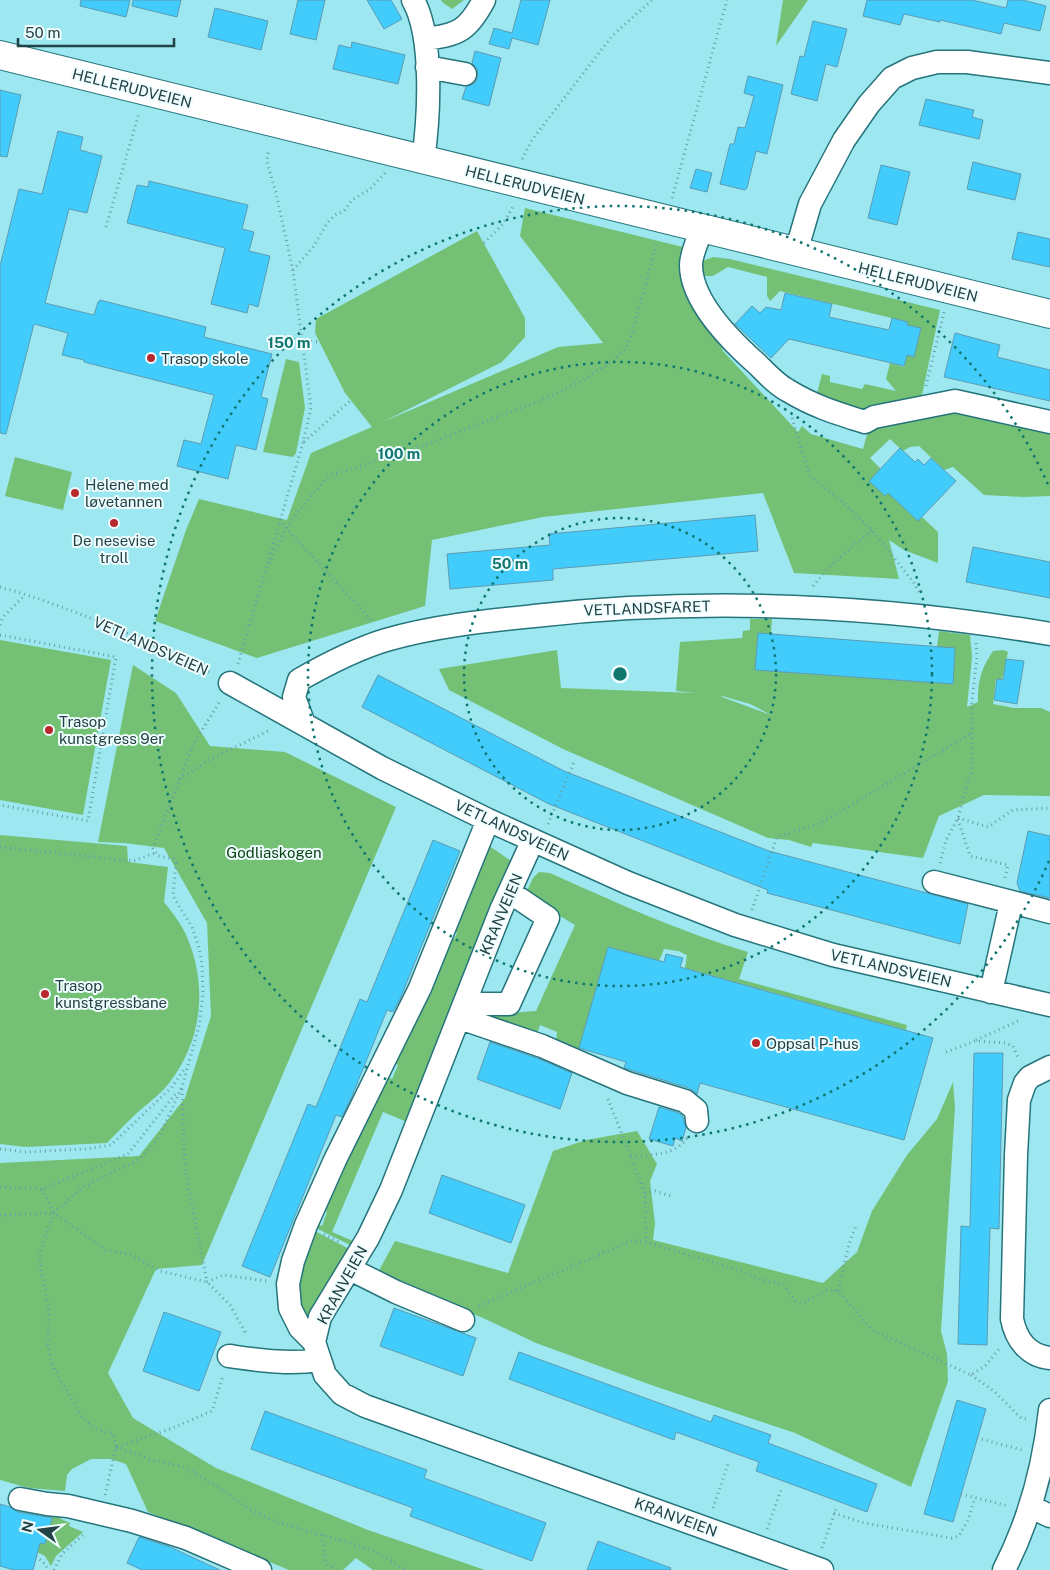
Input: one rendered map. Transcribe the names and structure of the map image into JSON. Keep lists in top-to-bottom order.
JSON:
{
  "streets": {
    "main road": ["HELLERUDVEIEN"],
    "street": ["VETLANDSFARET", "VETLANDSVEIEN", "KRANVEIEN"]
  },
  "crossings": [
    ["VETLANDSFARET", "VETLANDSVEIEN"],
    ["VETLANDSVEIEN", "KRANVEIEN"]
  ],
  "parks": ["Godliaskogen"],
  "places": [
    "Trasop skole",
    "Helene med løvetannen",
    "De nesevise troll",
    "Trasop kunstgress 9er",
    "Trasop kunstgressbane",
    "Oppsal P-hus"
  ],
  "scale_bar": "50 m",
  "north": "left",
  "rings": ["150 m", "100 m", "50 m"]
}
